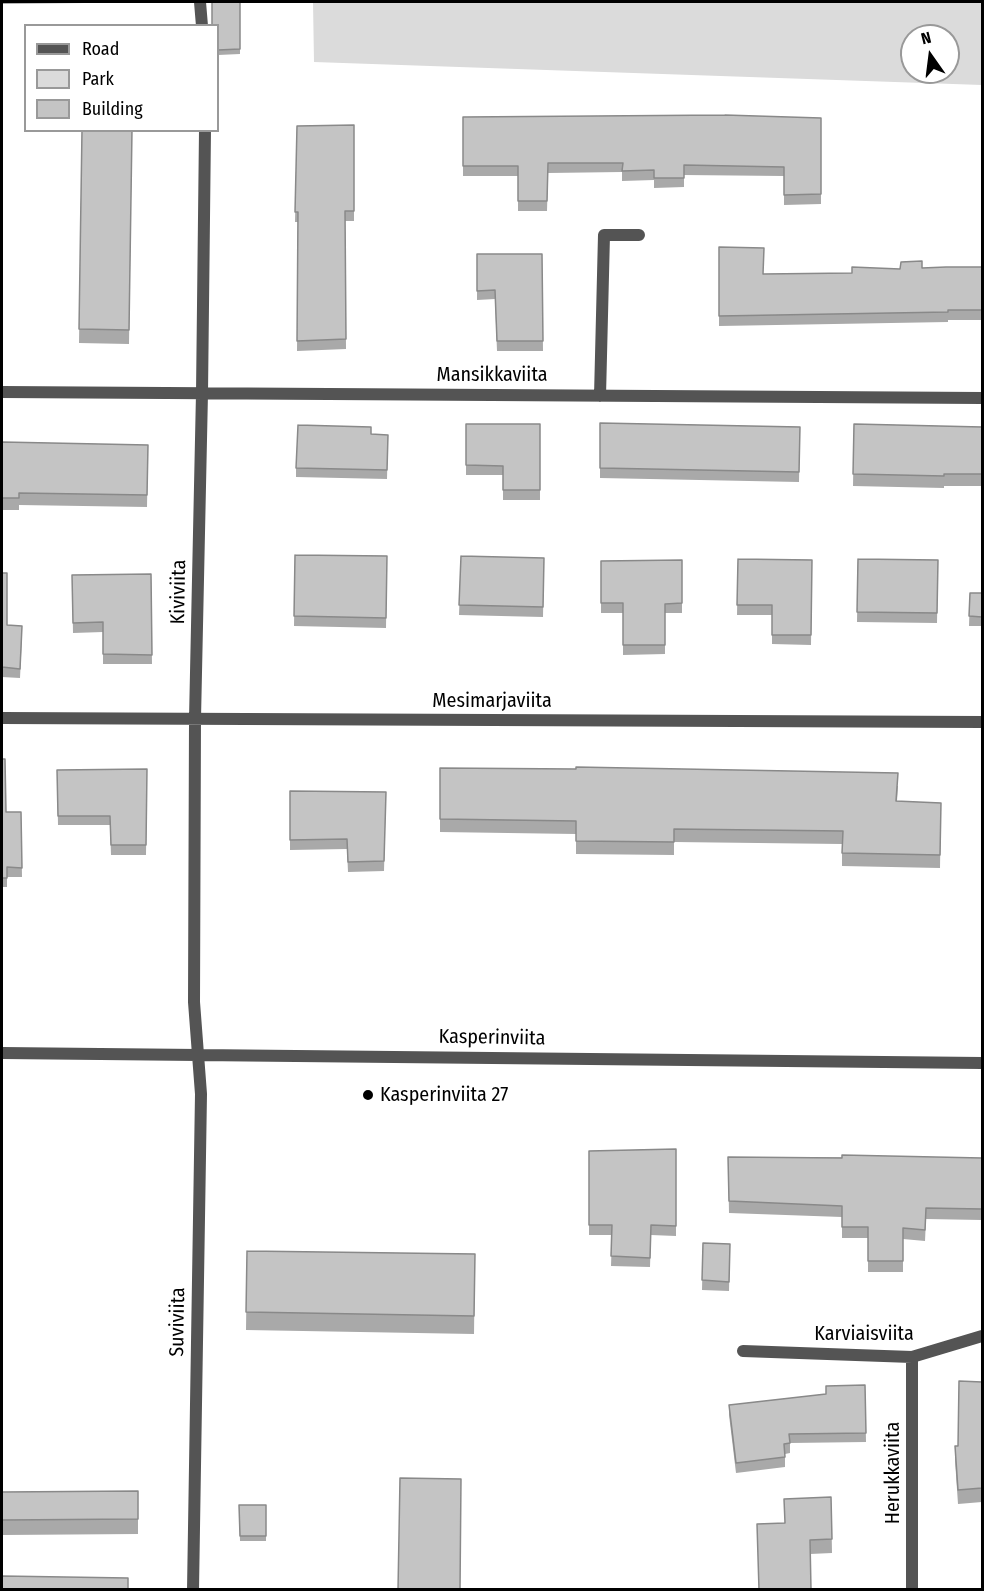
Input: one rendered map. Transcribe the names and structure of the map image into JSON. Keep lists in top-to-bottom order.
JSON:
{
  "streets": {
    "street": [
      "Mansikkaviita",
      "Kiviviita",
      "Mesimarjaviita",
      "Kasperinviita",
      "Suviviita",
      "Karviaisviita",
      "Herukkaviita"
    ]
  },
  "crossings": [
    ["Mansikkaviita", "Kiviviita"],
    ["Kiviviita", "Mesimarjaviita"],
    ["Kiviviita", "Kasperinviita"],
    ["Kiviviita", "Suviviita"],
    ["Kasperinviita", "Suviviita"],
    ["Karviaisviita", "Herukkaviita"]
  ],
  "places": ["Kasperinviita 27"],
  "legend": ["Road", "Park", "Building"],
  "north": "top"
}
